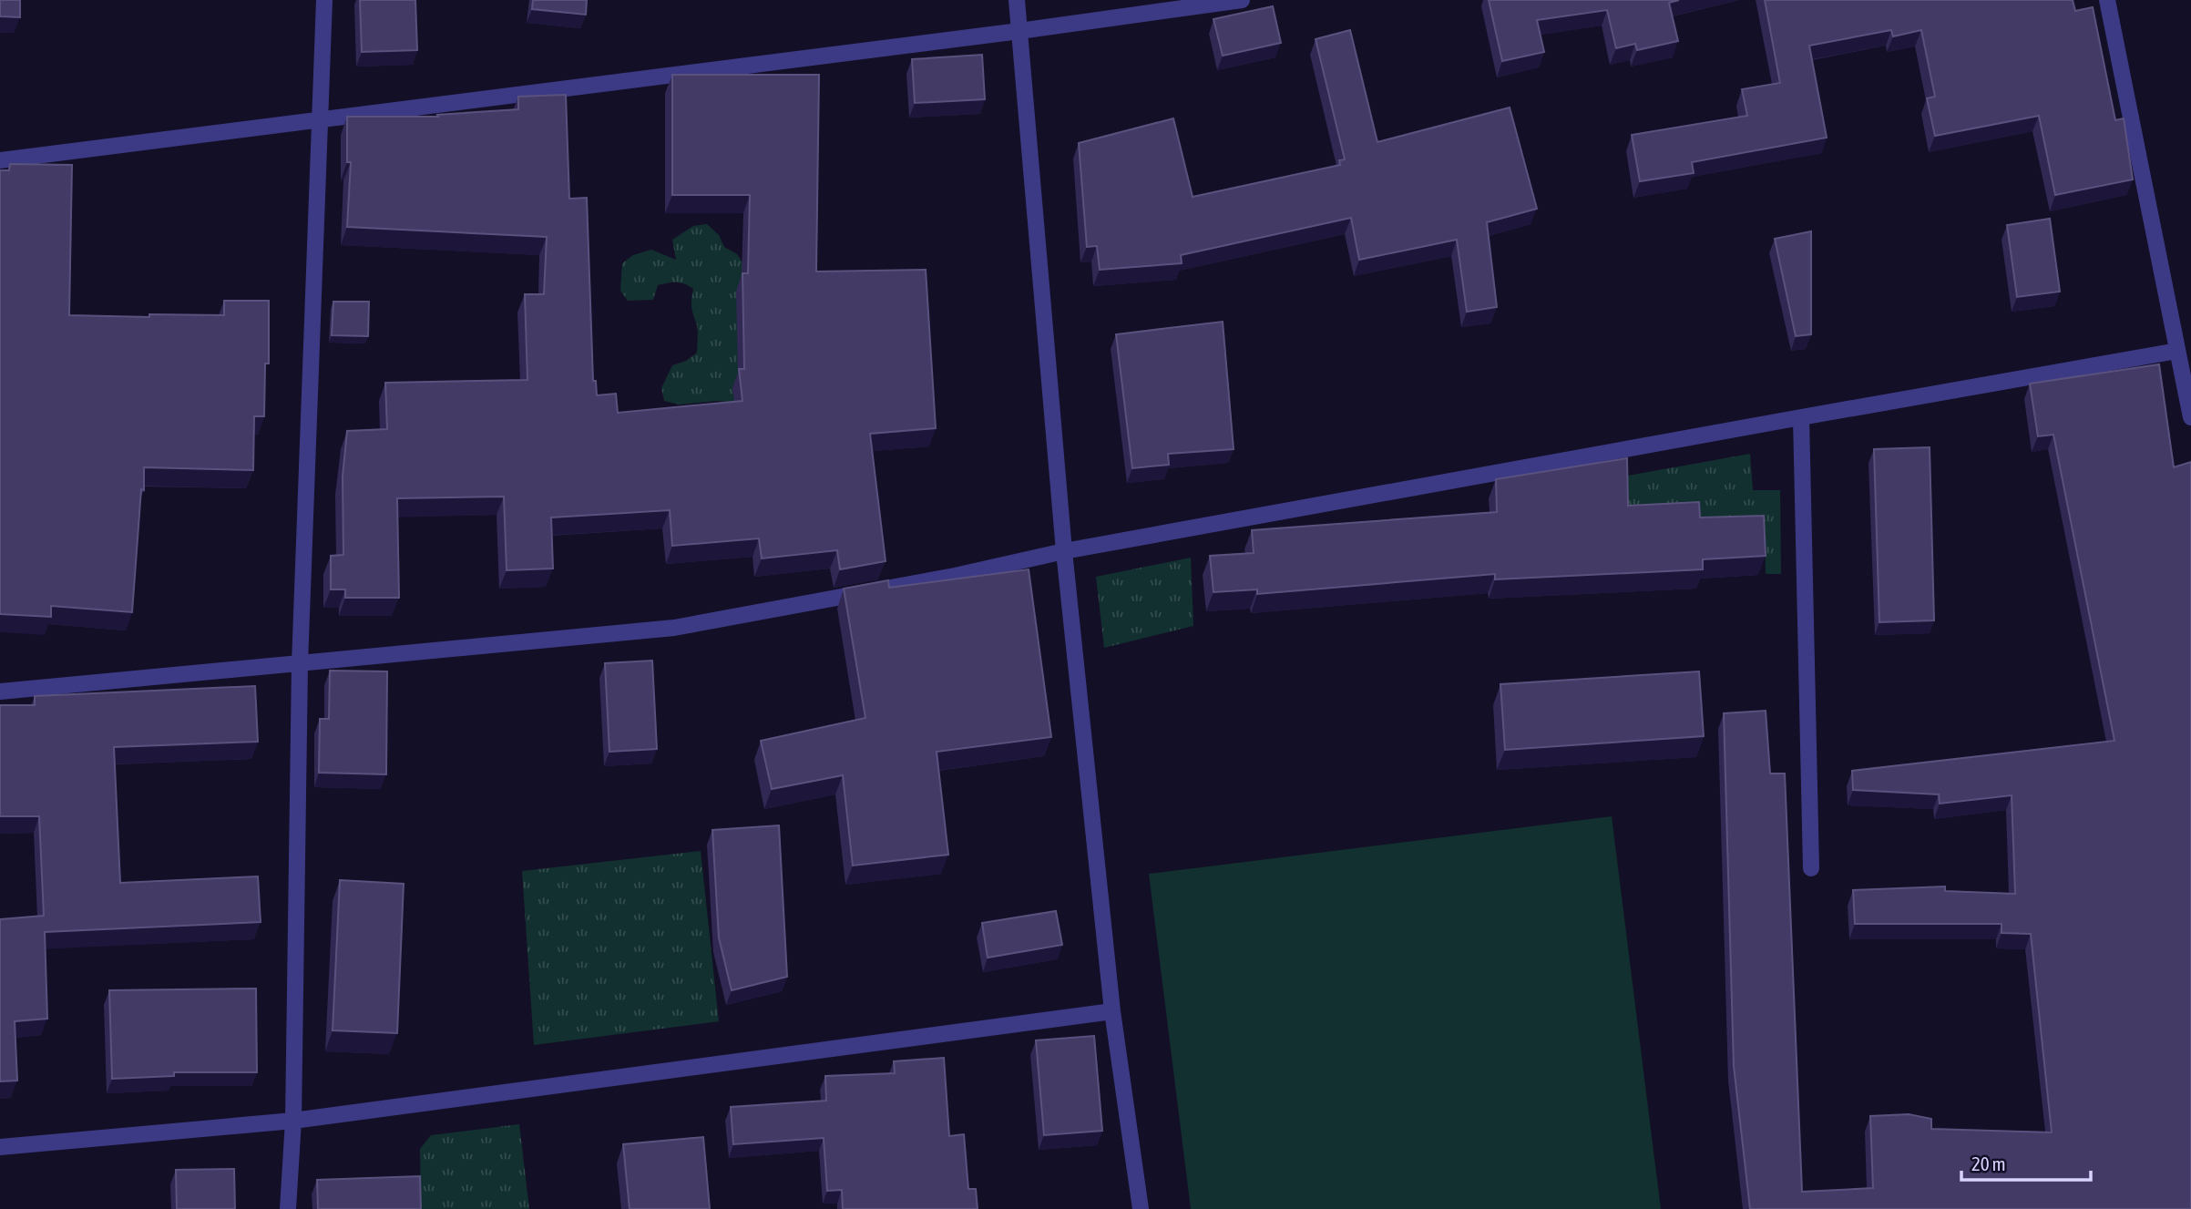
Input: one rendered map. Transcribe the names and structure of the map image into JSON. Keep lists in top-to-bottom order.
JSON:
{
  "scale_bar": "20 m"
}
